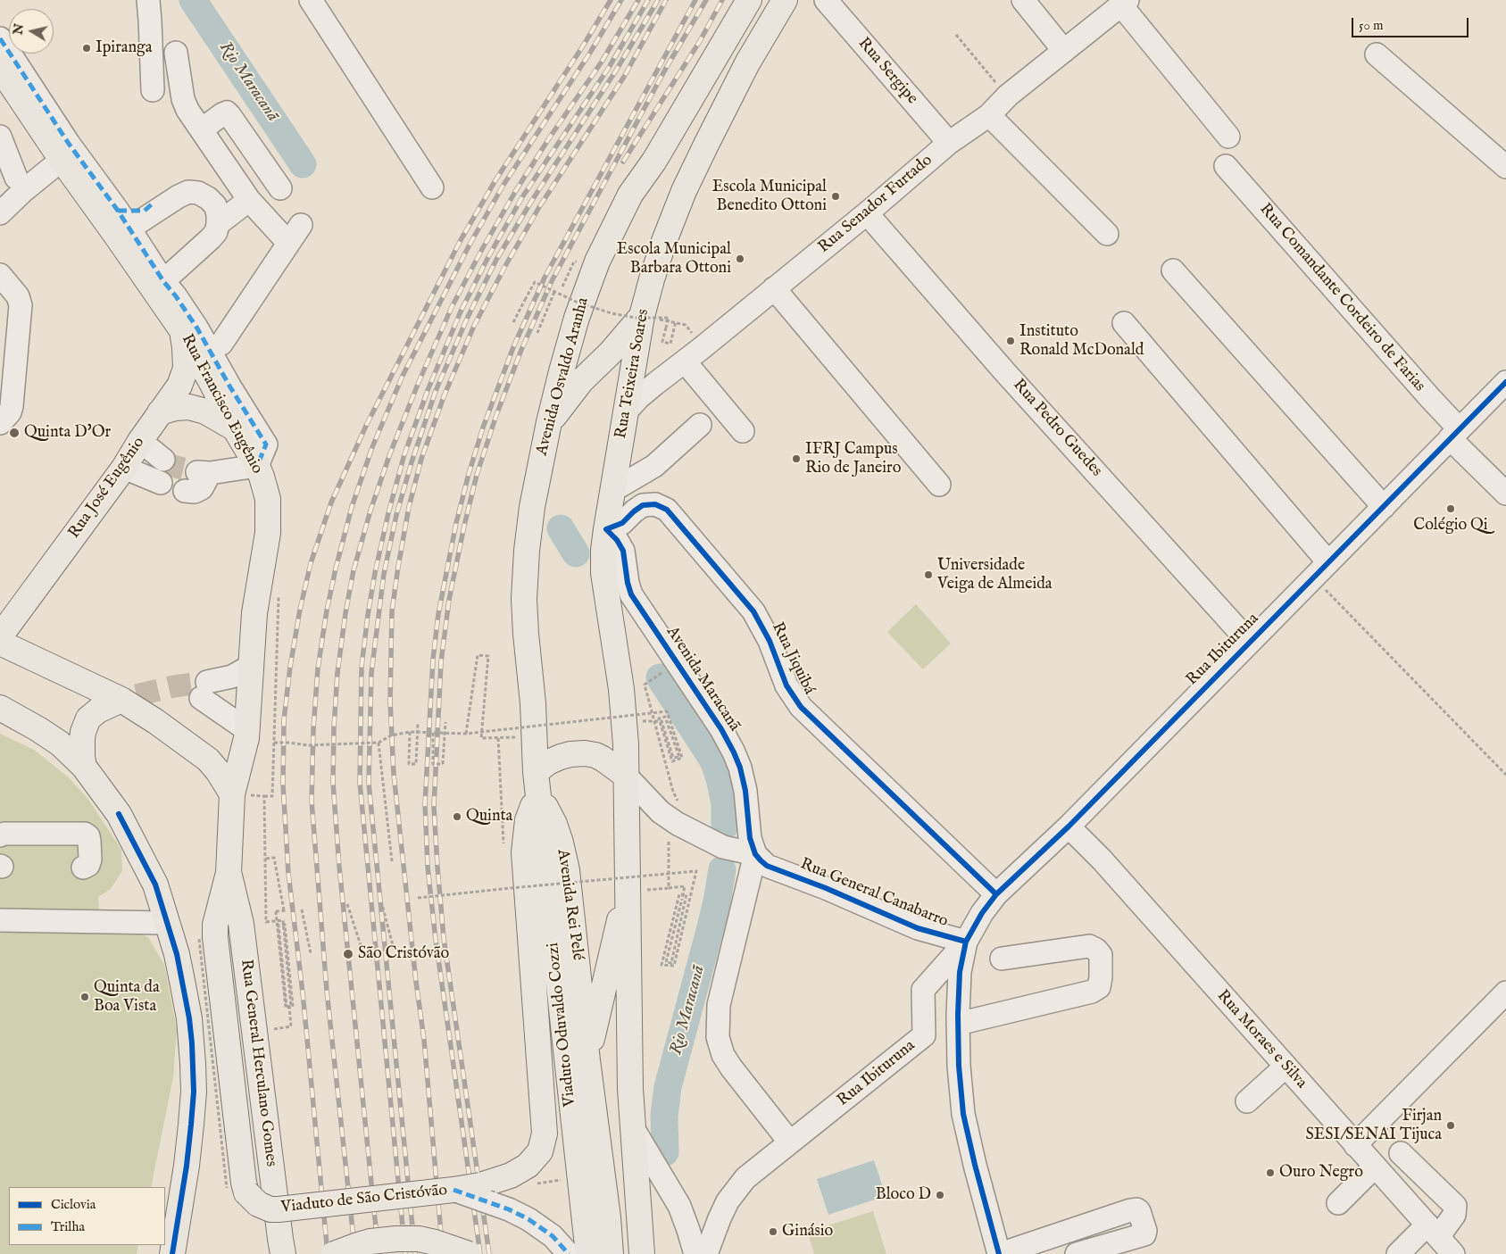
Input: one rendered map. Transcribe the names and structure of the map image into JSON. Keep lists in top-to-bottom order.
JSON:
{
  "streets": {
    "main road": [
      "Rua Teixeira Soares",
      "Avenida Osvaldo Aranha",
      "Rua Francisco Eugênio",
      "Rua José Eugênio",
      "Avenida Rei Pelé",
      "Viaduto Oduvaldo Cozzi",
      "Rua General Herculano Gomes",
      "Viaduto de São Cristóvão"
    ],
    "street": [
      "Rua Sergipe",
      "Rua Senador Furtado",
      "Rua Comandante Cordeiro de Farias",
      "Rua Pedro Guedes",
      "Rua Ibituruna",
      "Rua Jiquibá",
      "Avenida Maracanã",
      "Rua General Canabarro",
      "Rua Moraes e Silva"
    ]
  },
  "crossings": [
    ["Rua Sergipe", "Rua Senador Furtado"],
    ["Rua Senador Furtado", "Rua Teixeira Soares"],
    ["Rua Senador Furtado", "Rua Pedro Guedes"],
    ["Rua Comandante Cordeiro de Farias", "Rua Ibituruna"],
    ["Rua Teixeira Soares", "Rua Jiquibá"],
    ["Rua Teixeira Soares", "Avenida Maracanã"],
    ["Rua Teixeira Soares", "Rua General Canabarro"],
    ["Avenida Osvaldo Aranha", "Avenida Rei Pelé"],
    ["Avenida Osvaldo Aranha", "Viaduto Oduvaldo Cozzi"],
    ["Rua Francisco Eugênio", "Rua José Eugênio"],
    ["Rua Francisco Eugênio", "Rua General Herculano Gomes"],
    ["Rua Pedro Guedes", "Rua Ibituruna"],
    ["Rua Ibituruna", "Rua Jiquibá"],
    ["Rua Ibituruna", "Avenida Maracanã"],
    ["Rua Ibituruna", "Rua General Canabarro"],
    ["Rua Ibituruna", "Rua Moraes e Silva"],
    ["Rua Jiquibá", "Avenida Maracanã"],
    ["Avenida Maracanã", "Rua General Canabarro"],
    ["Avenida Rei Pelé", "Viaduto Oduvaldo Cozzi"]
  ],
  "water": ["Rio Maracanã"],
  "places": [
    "Ipiranga",
    "Escola Municipal Benedito Ottoni",
    "Escola Municipal Barbara Ottoni",
    "Instituto Ronald McDonald",
    "Quinta D'Or",
    "IFRJ Campus Rio de Janeiro",
    "Colégio Qi",
    "Universidade Veiga de Almeida",
    "Quinta",
    "São Cristóvão",
    "Quinta da Boa Vista",
    "Firjan SESI/SENAI Tijuca",
    "Ouro Negro",
    "Bloco D",
    "Ginásio"
  ],
  "legend": ["Ciclovia", "Trilha"],
  "scale_bar": "50 m",
  "north": "left"
}
